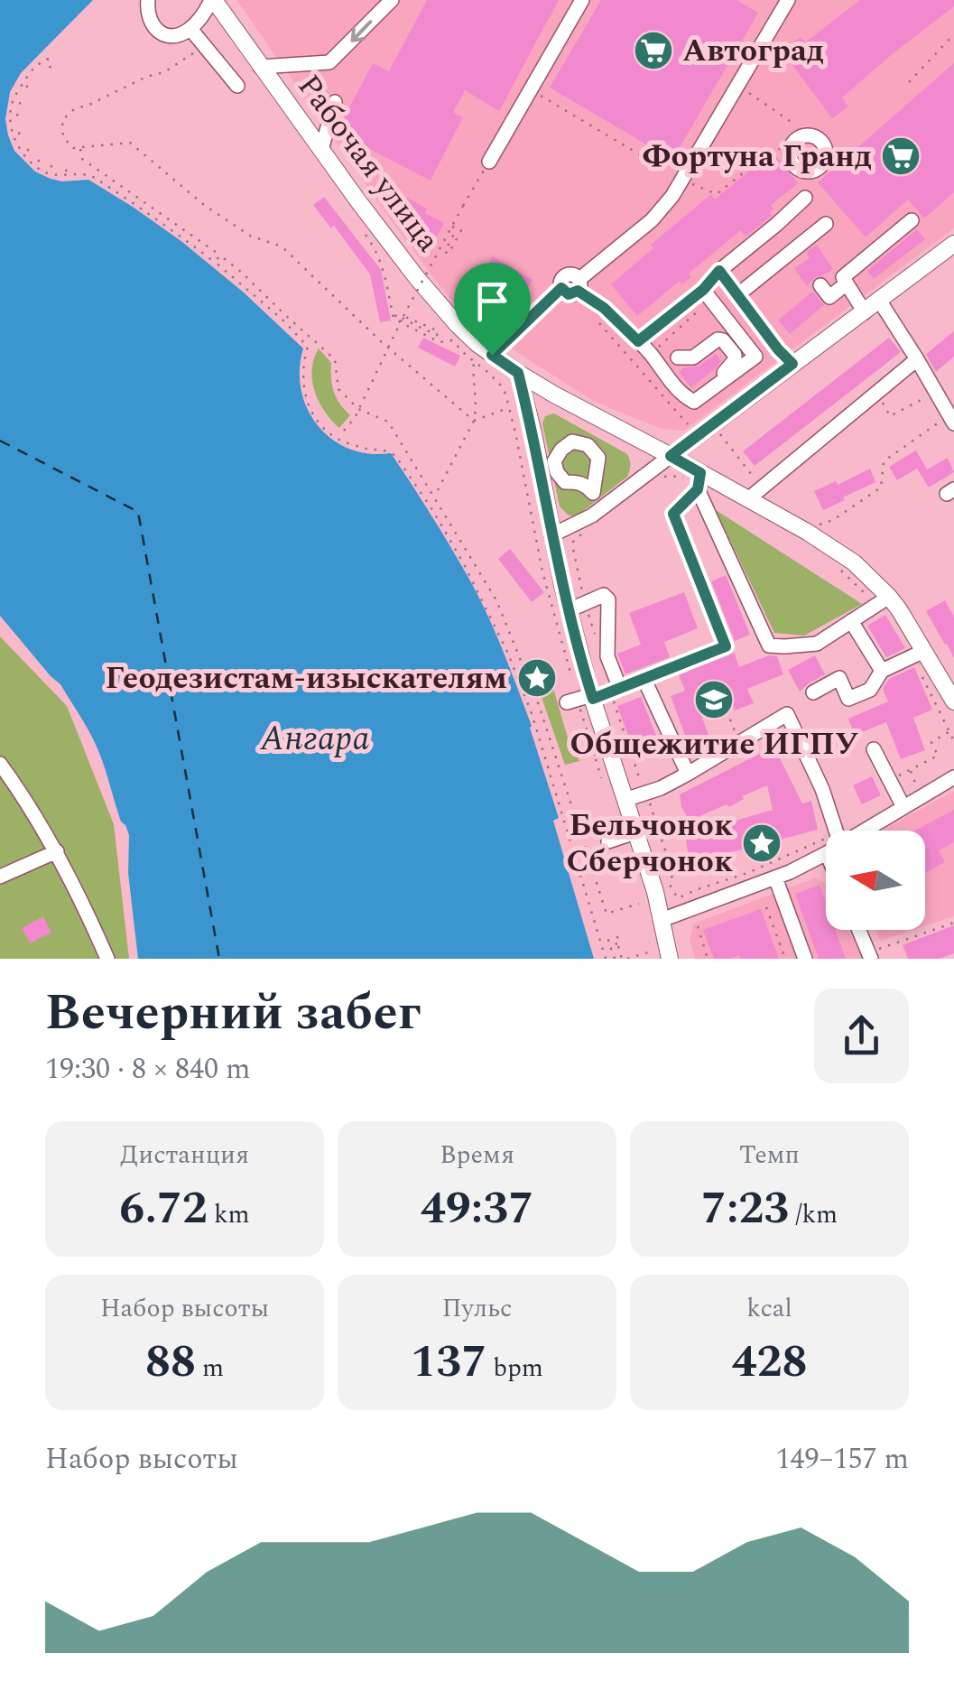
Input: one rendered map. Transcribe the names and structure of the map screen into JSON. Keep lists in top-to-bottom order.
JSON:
{
  "streets": {
    "main road": ["Рабочая улица"]
  },
  "water": ["Ангара"],
  "places": {
    "supermarket": ["Автоград", "Фортуна Гранд"],
    "place": ["Геодезистам-изыскателям", "Бельчонок Сберчонок"],
    "school or university": ["Общежитие ИГПУ"]
  },
  "north": "left",
  "page": {
    "heading": ["Вечерний забег", "19:30 · 8 × 840 m"],
    "stats": [
      ["Дистанция", "6.72 km"],
      ["Время", "49:37"],
      ["Темп", "7:23 /km"],
      ["Набор высоты", "88 m"],
      ["Пульс", "137 bpm"],
      ["kcal", "428"]
    ],
    "chart": ["Набор высоты", "149–157 m"]
  }
}
